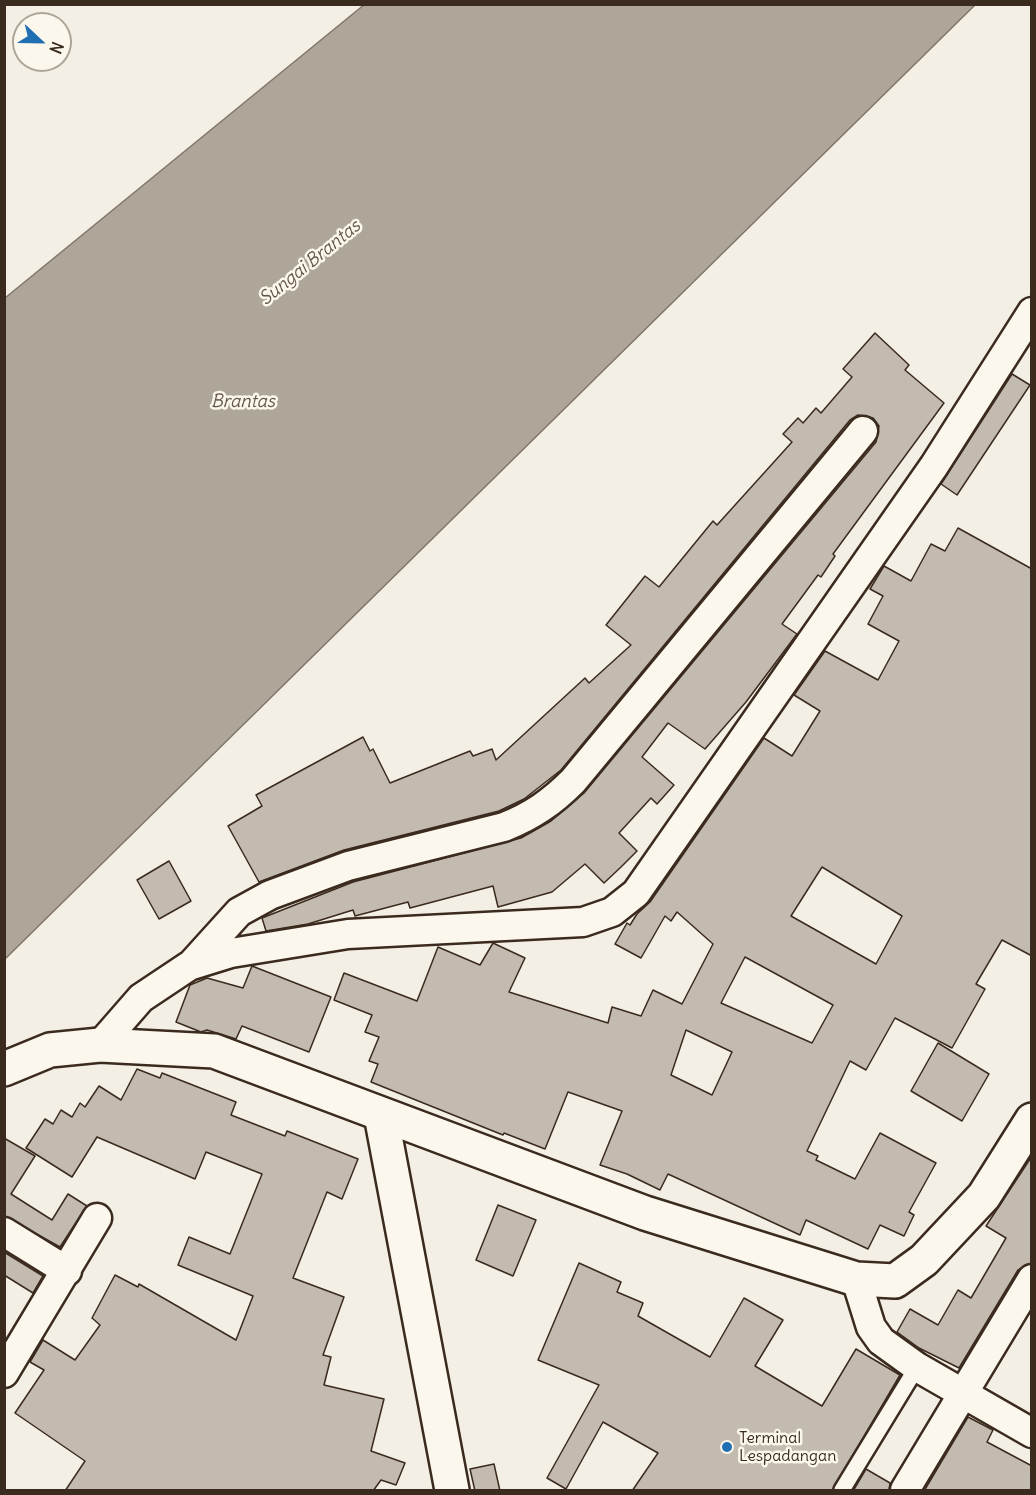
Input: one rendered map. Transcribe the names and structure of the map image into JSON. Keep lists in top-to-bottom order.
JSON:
{
  "water": ["Sungai Brantas", "Brantas"],
  "places": ["Terminal Lespadangan"],
  "north": "right"
}
